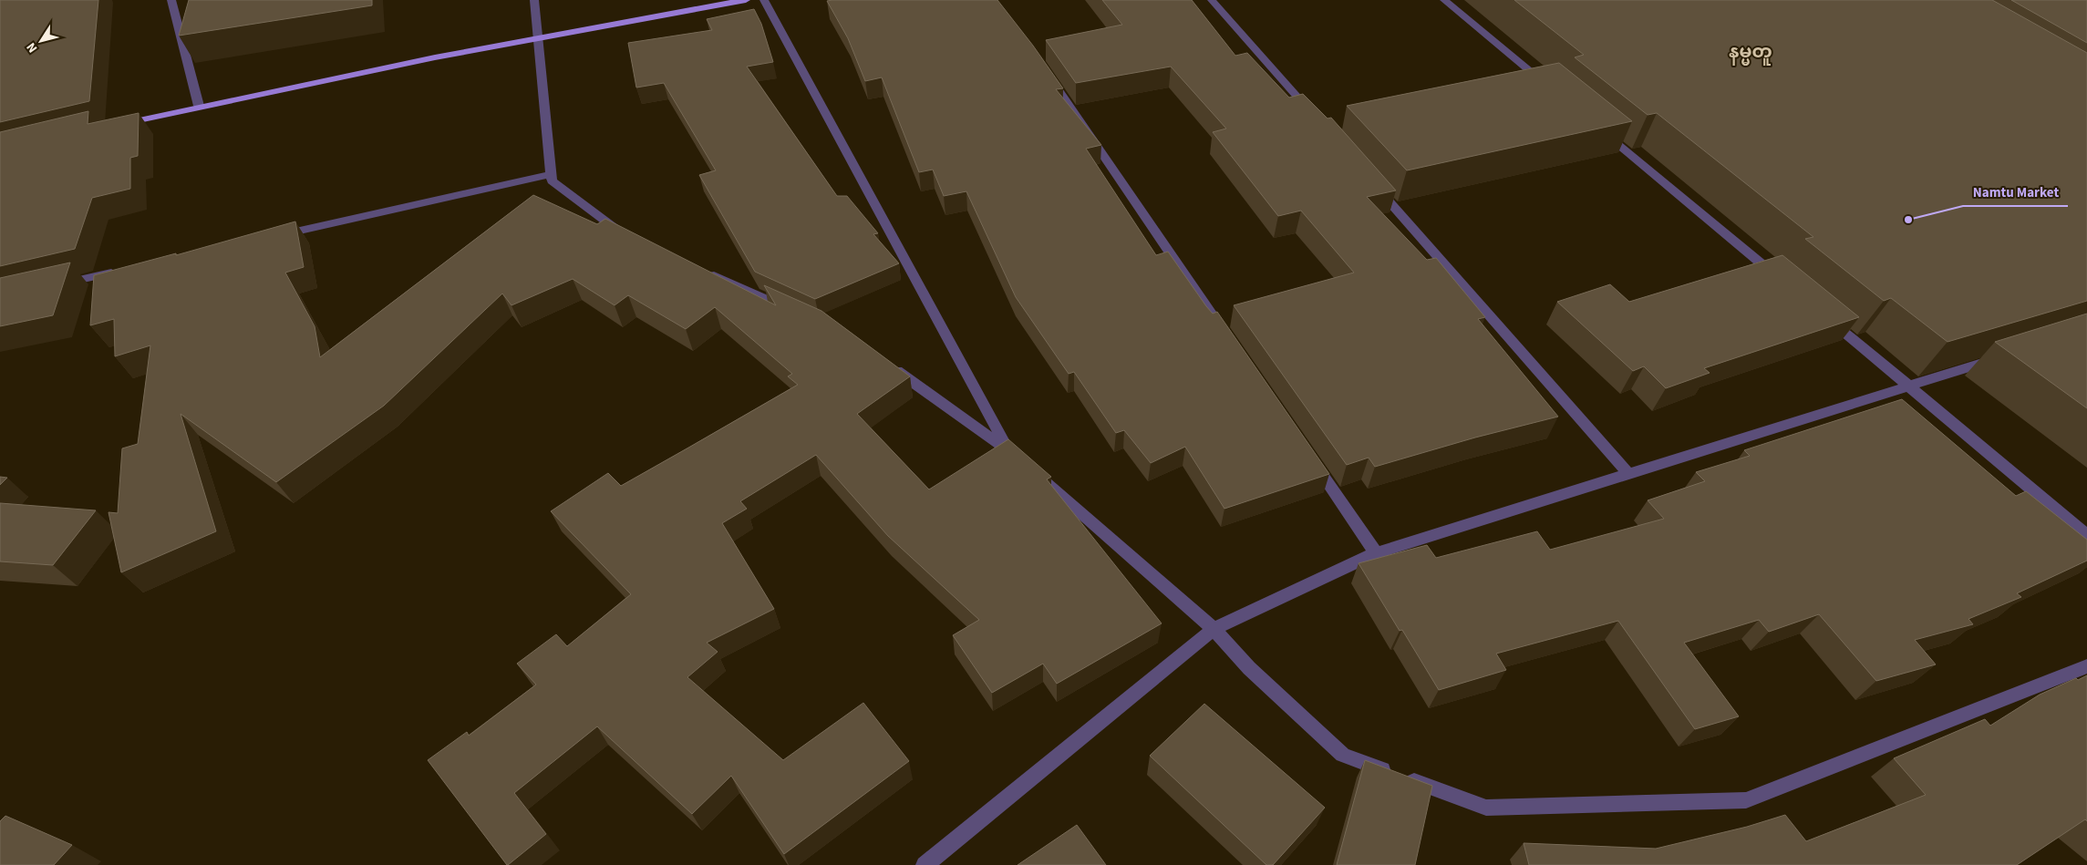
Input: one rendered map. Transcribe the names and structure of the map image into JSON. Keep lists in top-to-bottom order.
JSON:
{
  "districts": ["နမ္မတူ"],
  "places": ["Namtu Market"],
  "north": "bottom left"
}
